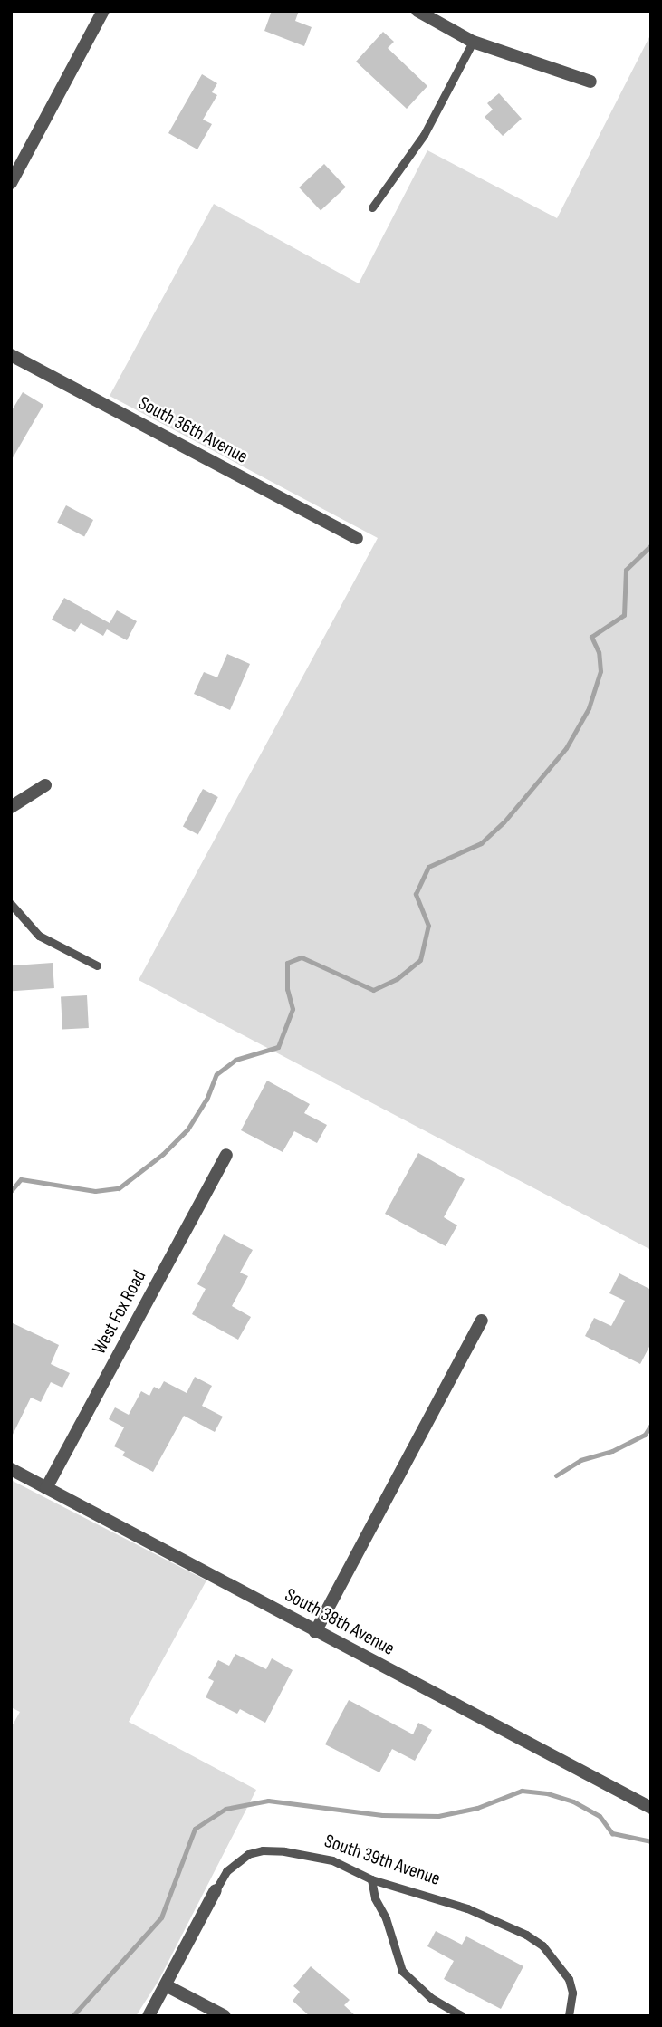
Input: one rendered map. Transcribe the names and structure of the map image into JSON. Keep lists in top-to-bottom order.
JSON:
{
  "streets": {
    "street": [
      "South 36th Avenue",
      "West Fox Road",
      "South 38th Avenue",
      "South 39th Avenue"
    ]
  },
  "crossings": [
    ["West Fox Road", "South 38th Avenue"]
  ]
}
